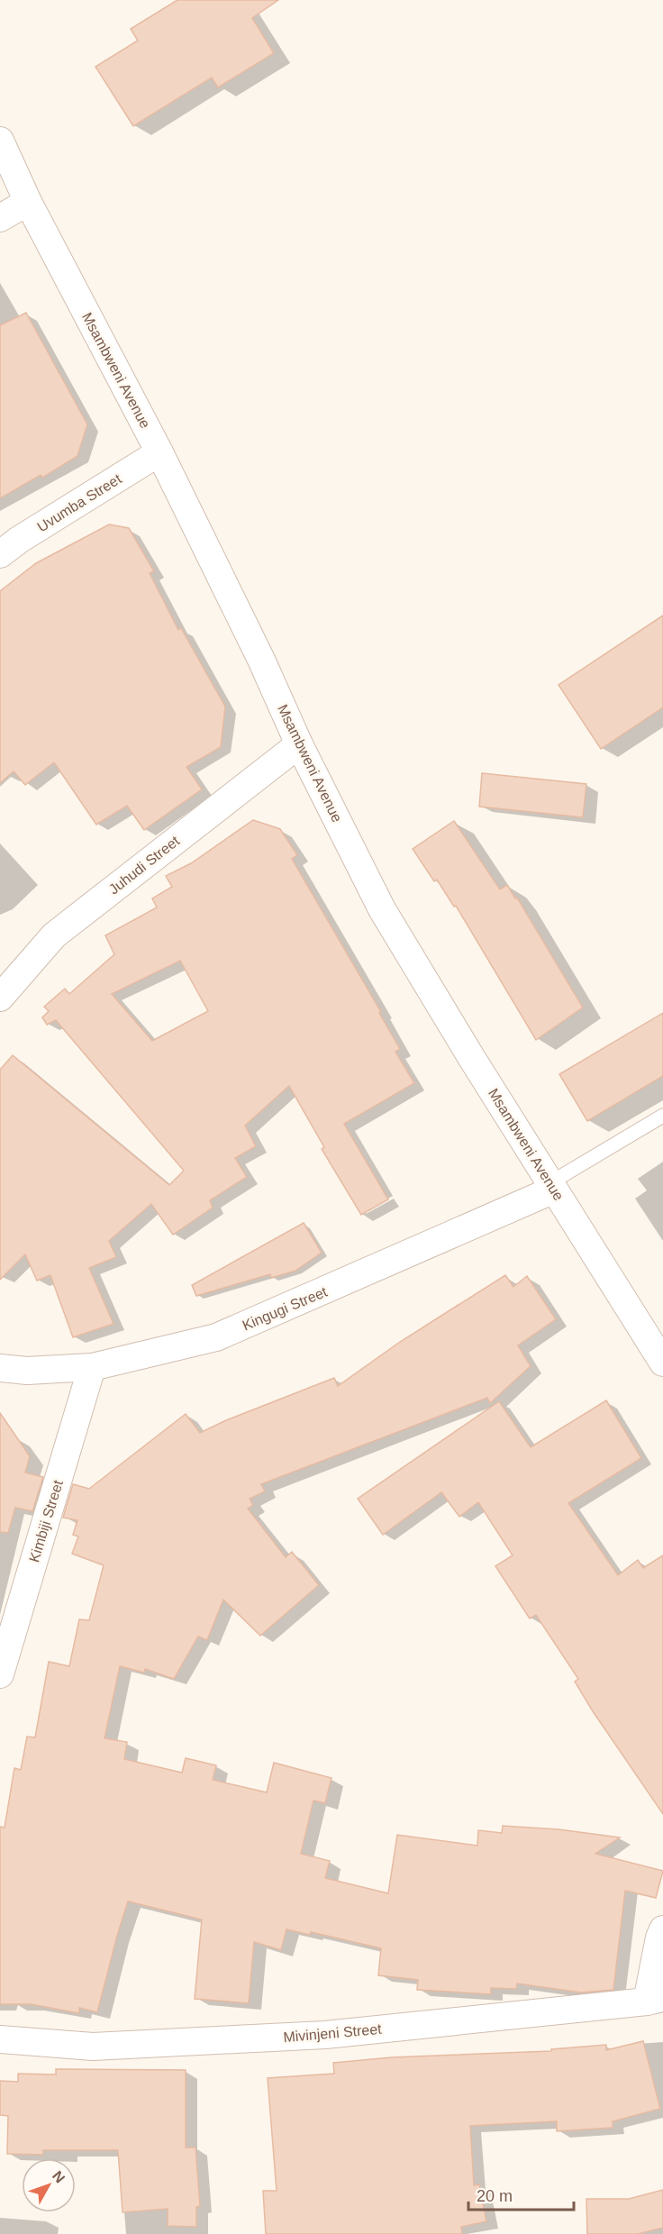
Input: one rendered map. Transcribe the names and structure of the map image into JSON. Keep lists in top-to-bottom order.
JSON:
{
  "streets": {
    "street": [
      "Msambweni Avenue",
      "Uvumba Street",
      "Juhudi Street",
      "Kingugi Street",
      "Kimbiji Street",
      "Mivinjeni Street"
    ]
  },
  "crossings": [
    ["Msambweni Avenue", "Uvumba Street"],
    ["Msambweni Avenue", "Juhudi Street"],
    ["Msambweni Avenue", "Kingugi Street"],
    ["Kingugi Street", "Kimbiji Street"]
  ],
  "scale_bar": "20 m",
  "north": "top right"
}
